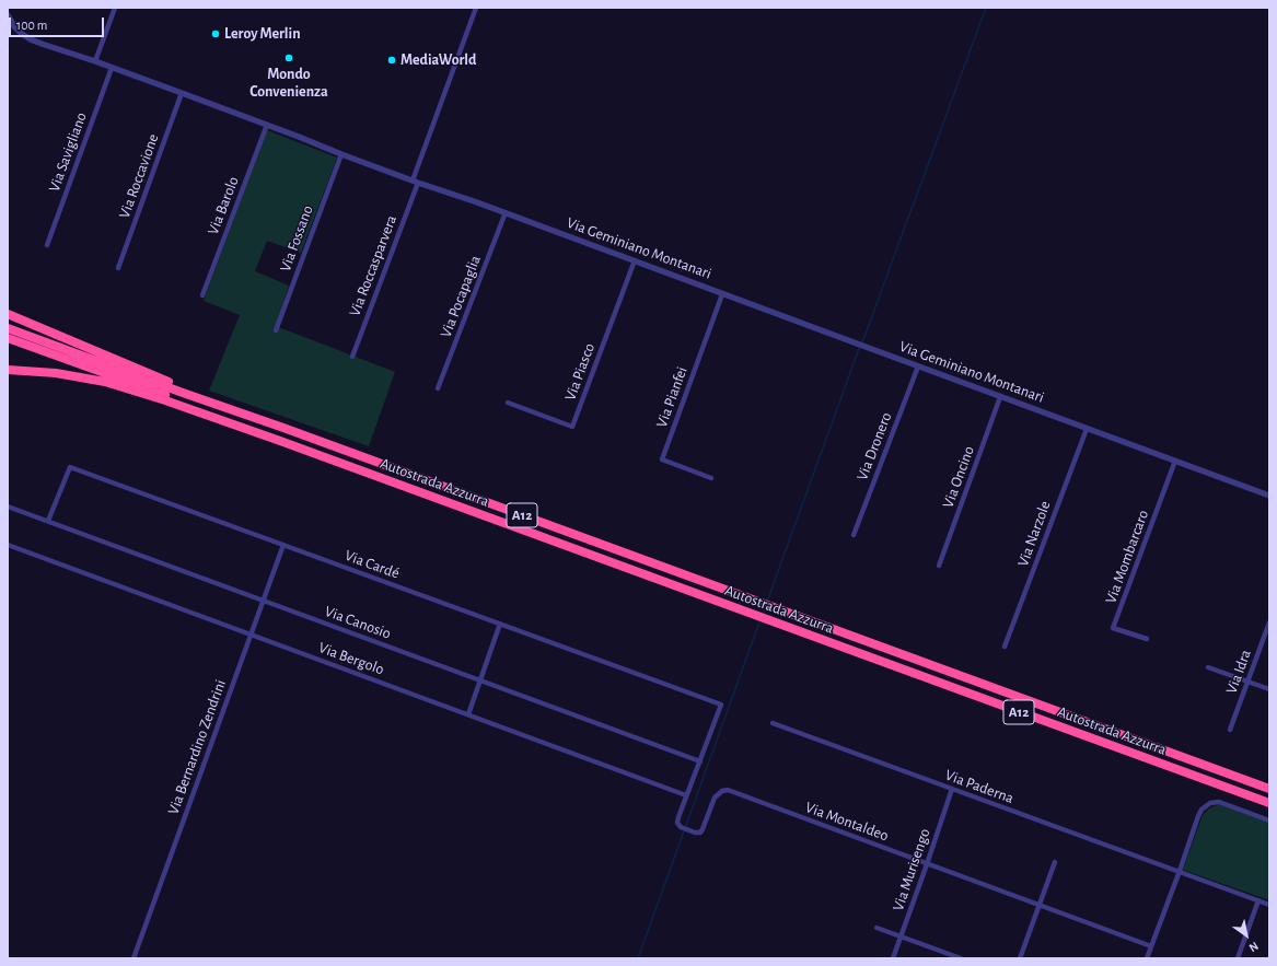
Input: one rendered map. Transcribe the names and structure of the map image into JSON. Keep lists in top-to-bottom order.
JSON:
{
  "streets": {
    "highway": ["Autostrada Azzurra", "A12"],
    "street": [
      "Via Savigliano",
      "Via Roccavione",
      "Via Barolo",
      "Via Fossano",
      "Via Geminiano Montanari",
      "Via Roccasparvera",
      "Via Pocapaglia",
      "Via Piasco",
      "Via Pianfei",
      "Via Dronero",
      "Via Oncino",
      "Via Narzole",
      "Via Mombarcaro",
      "Via Cardé",
      "Via Canosio",
      "Via Bergolo",
      "Via Idra",
      "Via Bernardino Zendrini",
      "Via Paderna",
      "Via Montaldeo",
      "Via Murisengo"
    ]
  },
  "crossings": [
    ["Via Savigliano", "Via Geminiano Montanari"],
    ["Via Roccavione", "Via Geminiano Montanari"],
    ["Via Barolo", "Via Geminiano Montanari"],
    ["Via Fossano", "Via Geminiano Montanari"],
    ["Via Geminiano Montanari", "Via Roccasparvera"],
    ["Via Geminiano Montanari", "Via Pocapaglia"],
    ["Via Geminiano Montanari", "Via Piasco"],
    ["Via Geminiano Montanari", "Via Pianfei"],
    ["Via Geminiano Montanari", "Via Dronero"],
    ["Via Geminiano Montanari", "Via Oncino"],
    ["Via Geminiano Montanari", "Via Narzole"],
    ["Via Geminiano Montanari", "Via Mombarcaro"],
    ["Via Cardé", "Via Canosio"],
    ["Via Cardé", "Via Bernardino Zendrini"],
    ["Via Cardé", "Via Montaldeo"],
    ["Via Canosio", "Via Bernardino Zendrini"],
    ["Via Canosio", "Via Montaldeo"],
    ["Via Bergolo", "Via Bernardino Zendrini"],
    ["Via Bergolo", "Via Montaldeo"],
    ["Via Paderna", "Via Murisengo"],
    ["Via Montaldeo", "Via Murisengo"]
  ],
  "places": ["Leroy Merlin", "Mondo Convenienza", "MediaWorld"],
  "scale_bar": "100 m",
  "north": "bottom right"
}
